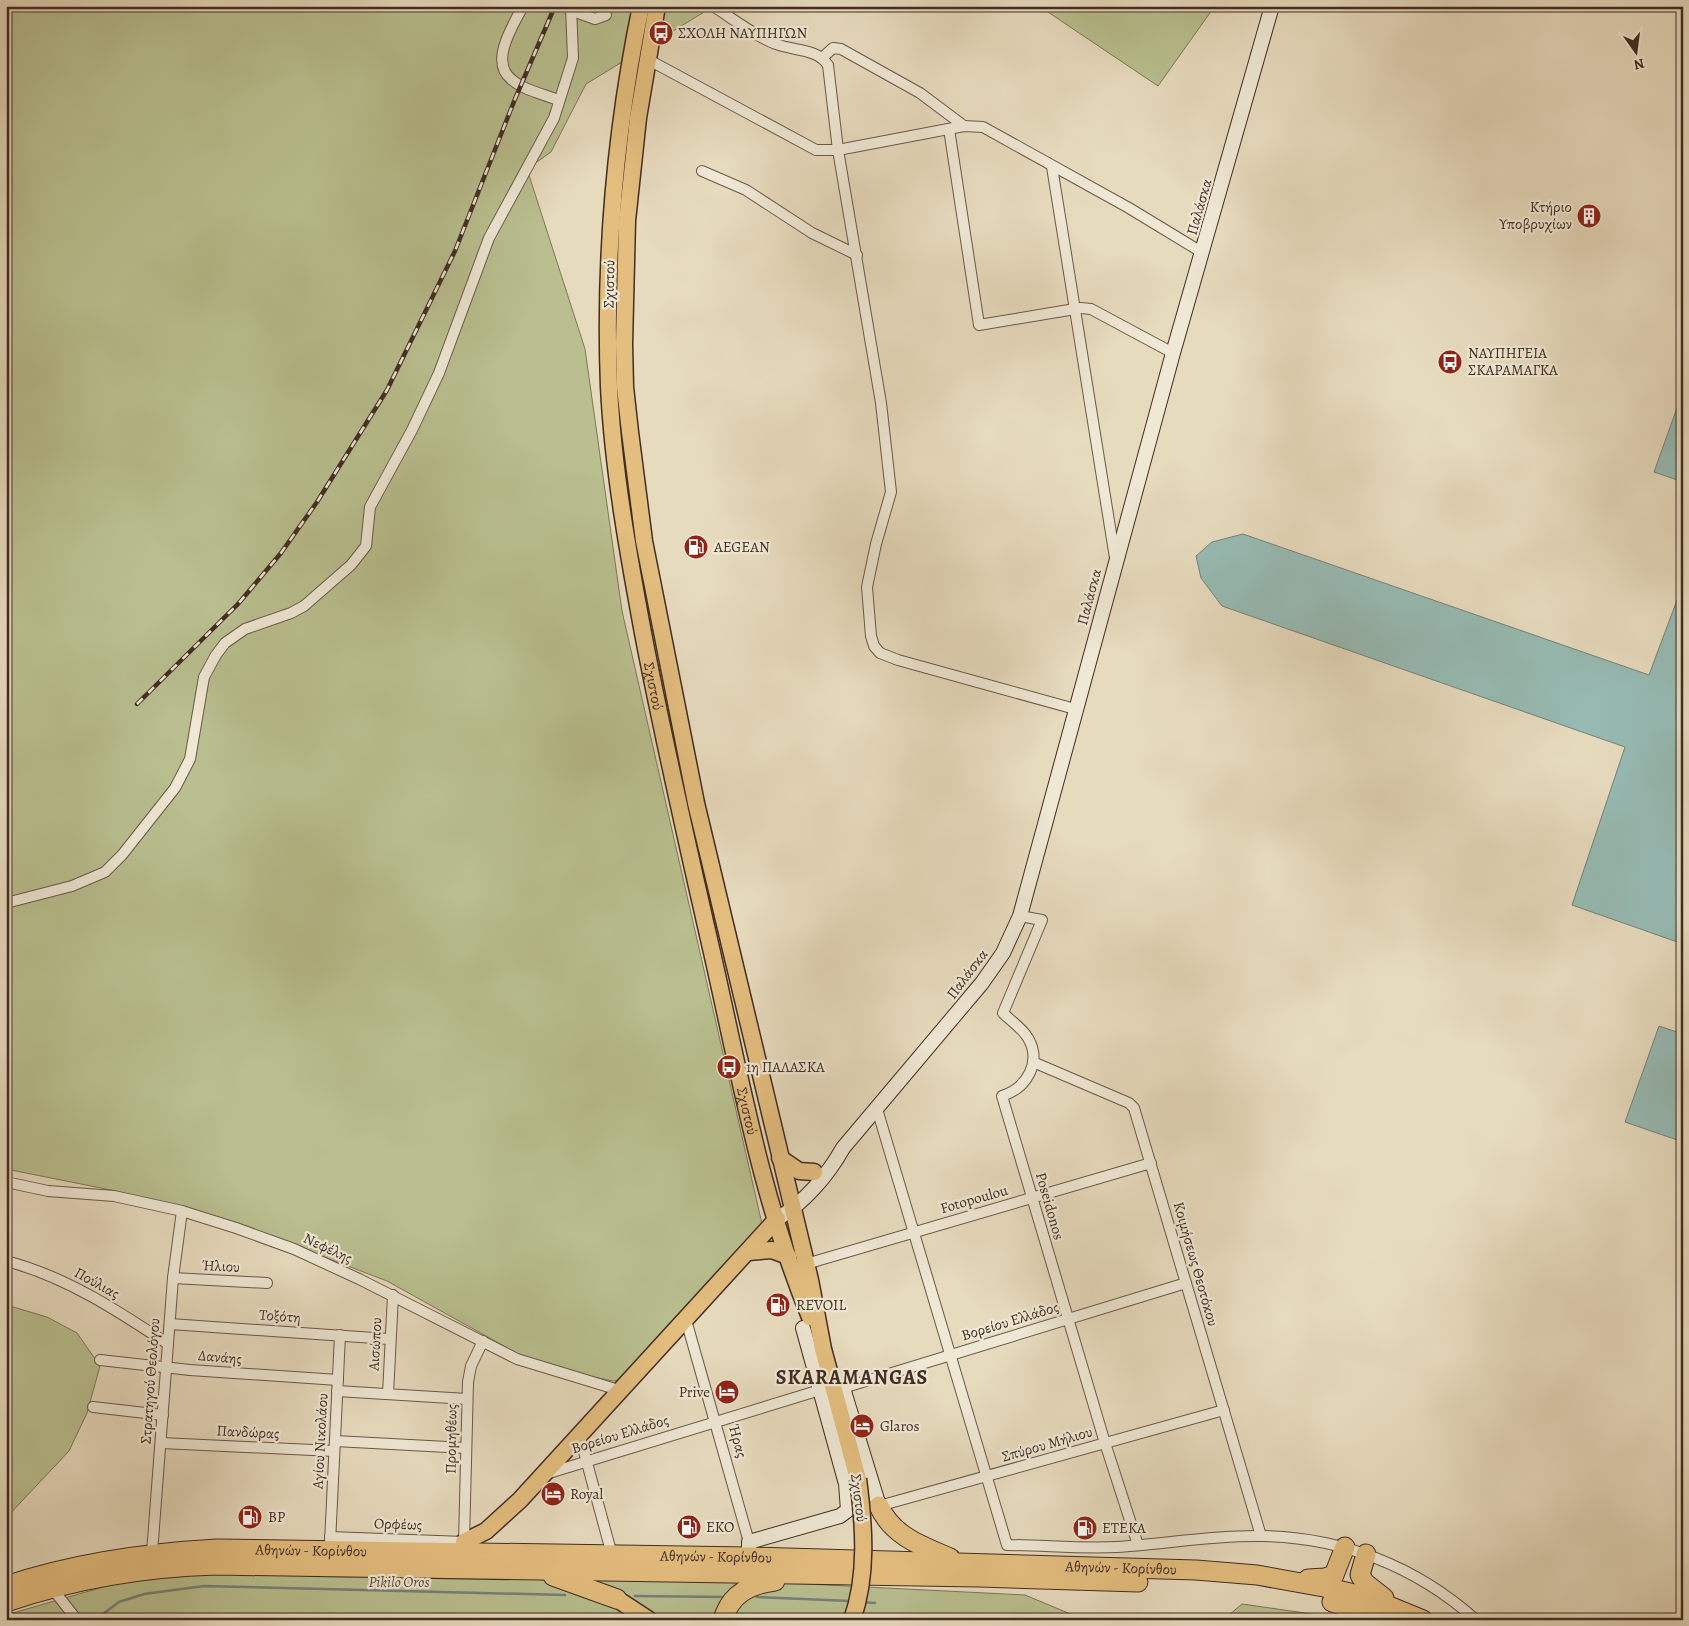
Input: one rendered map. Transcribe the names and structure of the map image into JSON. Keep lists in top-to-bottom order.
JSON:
{
  "streets": {
    "highway": ["Αθηνών - Κορίνθου"],
    "main road": ["Σχιστού"],
    "street": [
      "Παλάσκα",
      "Fotopoulou",
      "Poseidonos",
      "Νεφέλης",
      "Κοιμήσεως Θεοτόκου",
      "Ήλιου",
      "Πούλιας",
      "Τοξότη",
      "Βορείου Ελλάδος",
      "Αισώπου",
      "Δανάης",
      "Στρατηγού Θεολόγου",
      "Πανδώρας",
      "Προμηθέως",
      "Αγίου Νικολάου",
      "Ήρας",
      "Σπύρου Μήλιου",
      "Ορφέως"
    ]
  },
  "crossings": [
    ["Παλάσκα", "Σχιστού"],
    ["Σχιστού", "Fotopoulou"],
    ["Σχιστού", "Βορείου Ελλάδος"],
    ["Σχιστού", "Ήρας"],
    ["Σχιστού", "Σπύρου Μήλιου"],
    ["Σχιστού", "Αθηνών - Κορίνθου"],
    ["Fotopoulou", "Poseidonos"],
    ["Fotopoulou", "Κοιμήσεως Θεοτόκου"],
    ["Poseidonos", "Κοιμήσεως Θεοτόκου"],
    ["Poseidonos", "Βορείου Ελλάδος"],
    ["Poseidonos", "Σπύρου Μήλιου"],
    ["Νεφέλης", "Αισώπου"],
    ["Νεφέλης", "Στρατηγού Θεολόγου"],
    ["Νεφέλης", "Προμηθέως"],
    ["Κοιμήσεως Θεοτόκου", "Βορείου Ελλάδος"],
    ["Κοιμήσεως Θεοτόκου", "Σπύρου Μήλιου"],
    ["Ήλιου", "Στρατηγού Θεολόγου"],
    ["Πούλιας", "Στρατηγού Θεολόγου"],
    ["Τοξότη", "Αισώπου"],
    ["Τοξότη", "Στρατηγού Θεολόγου"],
    ["Τοξότη", "Αγίου Νικολάου"],
    ["Βορείου Ελλάδος", "Ήρας"],
    ["Δανάης", "Στρατηγού Θεολόγου"],
    ["Δανάης", "Αγίου Νικολάου"],
    ["Στρατηγού Θεολόγου", "Πανδώρας"],
    ["Στρατηγού Θεολόγου", "Αθηνών - Κορίνθου"],
    ["Πανδώρας", "Προμηθέως"],
    ["Πανδώρας", "Αγίου Νικολάου"],
    ["Προμηθέως", "Ορφέως"],
    ["Αγίου Νικολάου", "Ορφέως"],
    ["Αγίου Νικολάου", "Αθηνών - Κορίνθου"],
    ["Ήρας", "Αθηνών - Κορίνθου"],
    ["Ορφέως", "Αθηνών - Κορίνθου"]
  ],
  "districts": ["SKARAMANGAS"],
  "parks": ["Pikilo Oros"],
  "places": {
    "bus stop": ["ΣΧΟΛΗ ΝΑΥΠΗΓΩΝ", "ΝΑΥΠΗΓΕΙΑ ΣΚΑΡΑΜΑΓΚΑ", "1η ΠΑΛΑΣΚΑ"],
    "building": ["Κτήριο Υποβρυχίων"],
    "fuel station": [
      "AEGEAN",
      "REVOIL",
      "BP",
      "EKO",
      "ETEKA"
    ],
    "hotel": ["Prive", "Glaros", "Royal"]
  },
  "north": "bottom"
}
